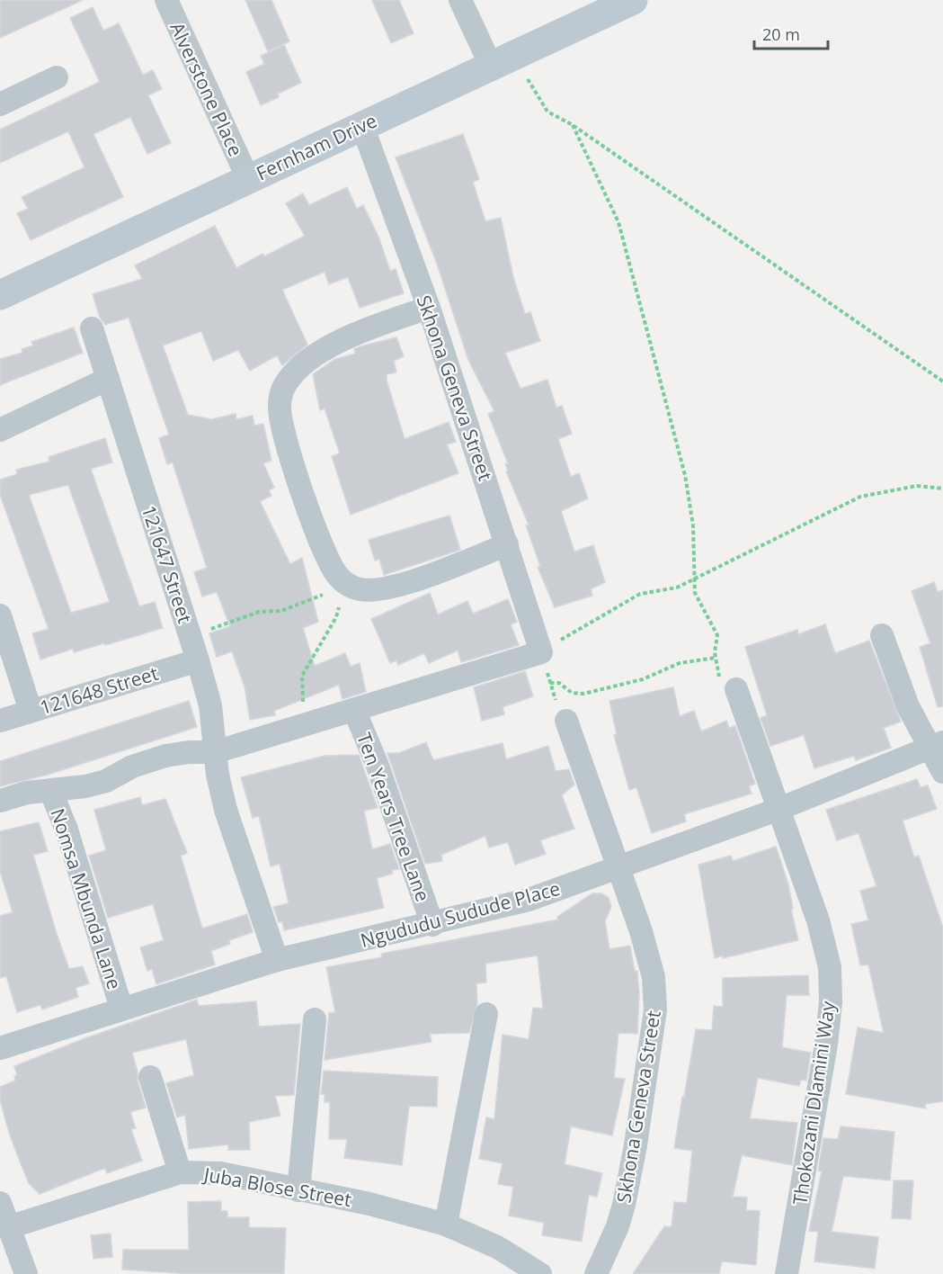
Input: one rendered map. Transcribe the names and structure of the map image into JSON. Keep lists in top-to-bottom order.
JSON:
{
  "streets": {
    "street": [
      "Alverstone Place",
      "Fernham Drive",
      "Skhona Geneva Street",
      "121647 Street",
      "121648 Street",
      "Ten Years Tree Lane",
      "Nomsa Mbunda Lane",
      "Ngududu Sudude Place",
      "Thokozani Dlamini Way",
      "Juba Blose Street"
    ]
  },
  "crossings": [
    ["Alverstone Place", "Fernham Drive"],
    ["Fernham Drive", "Skhona Geneva Street"],
    ["Skhona Geneva Street", "Ngududu Sudude Place"],
    ["121647 Street", "121648 Street"],
    ["121647 Street", "Ngududu Sudude Place"],
    ["Ten Years Tree Lane", "Ngududu Sudude Place"],
    ["Nomsa Mbunda Lane", "Ngududu Sudude Place"],
    ["Ngududu Sudude Place", "Thokozani Dlamini Way"]
  ],
  "scale_bar": "20 m"
}
